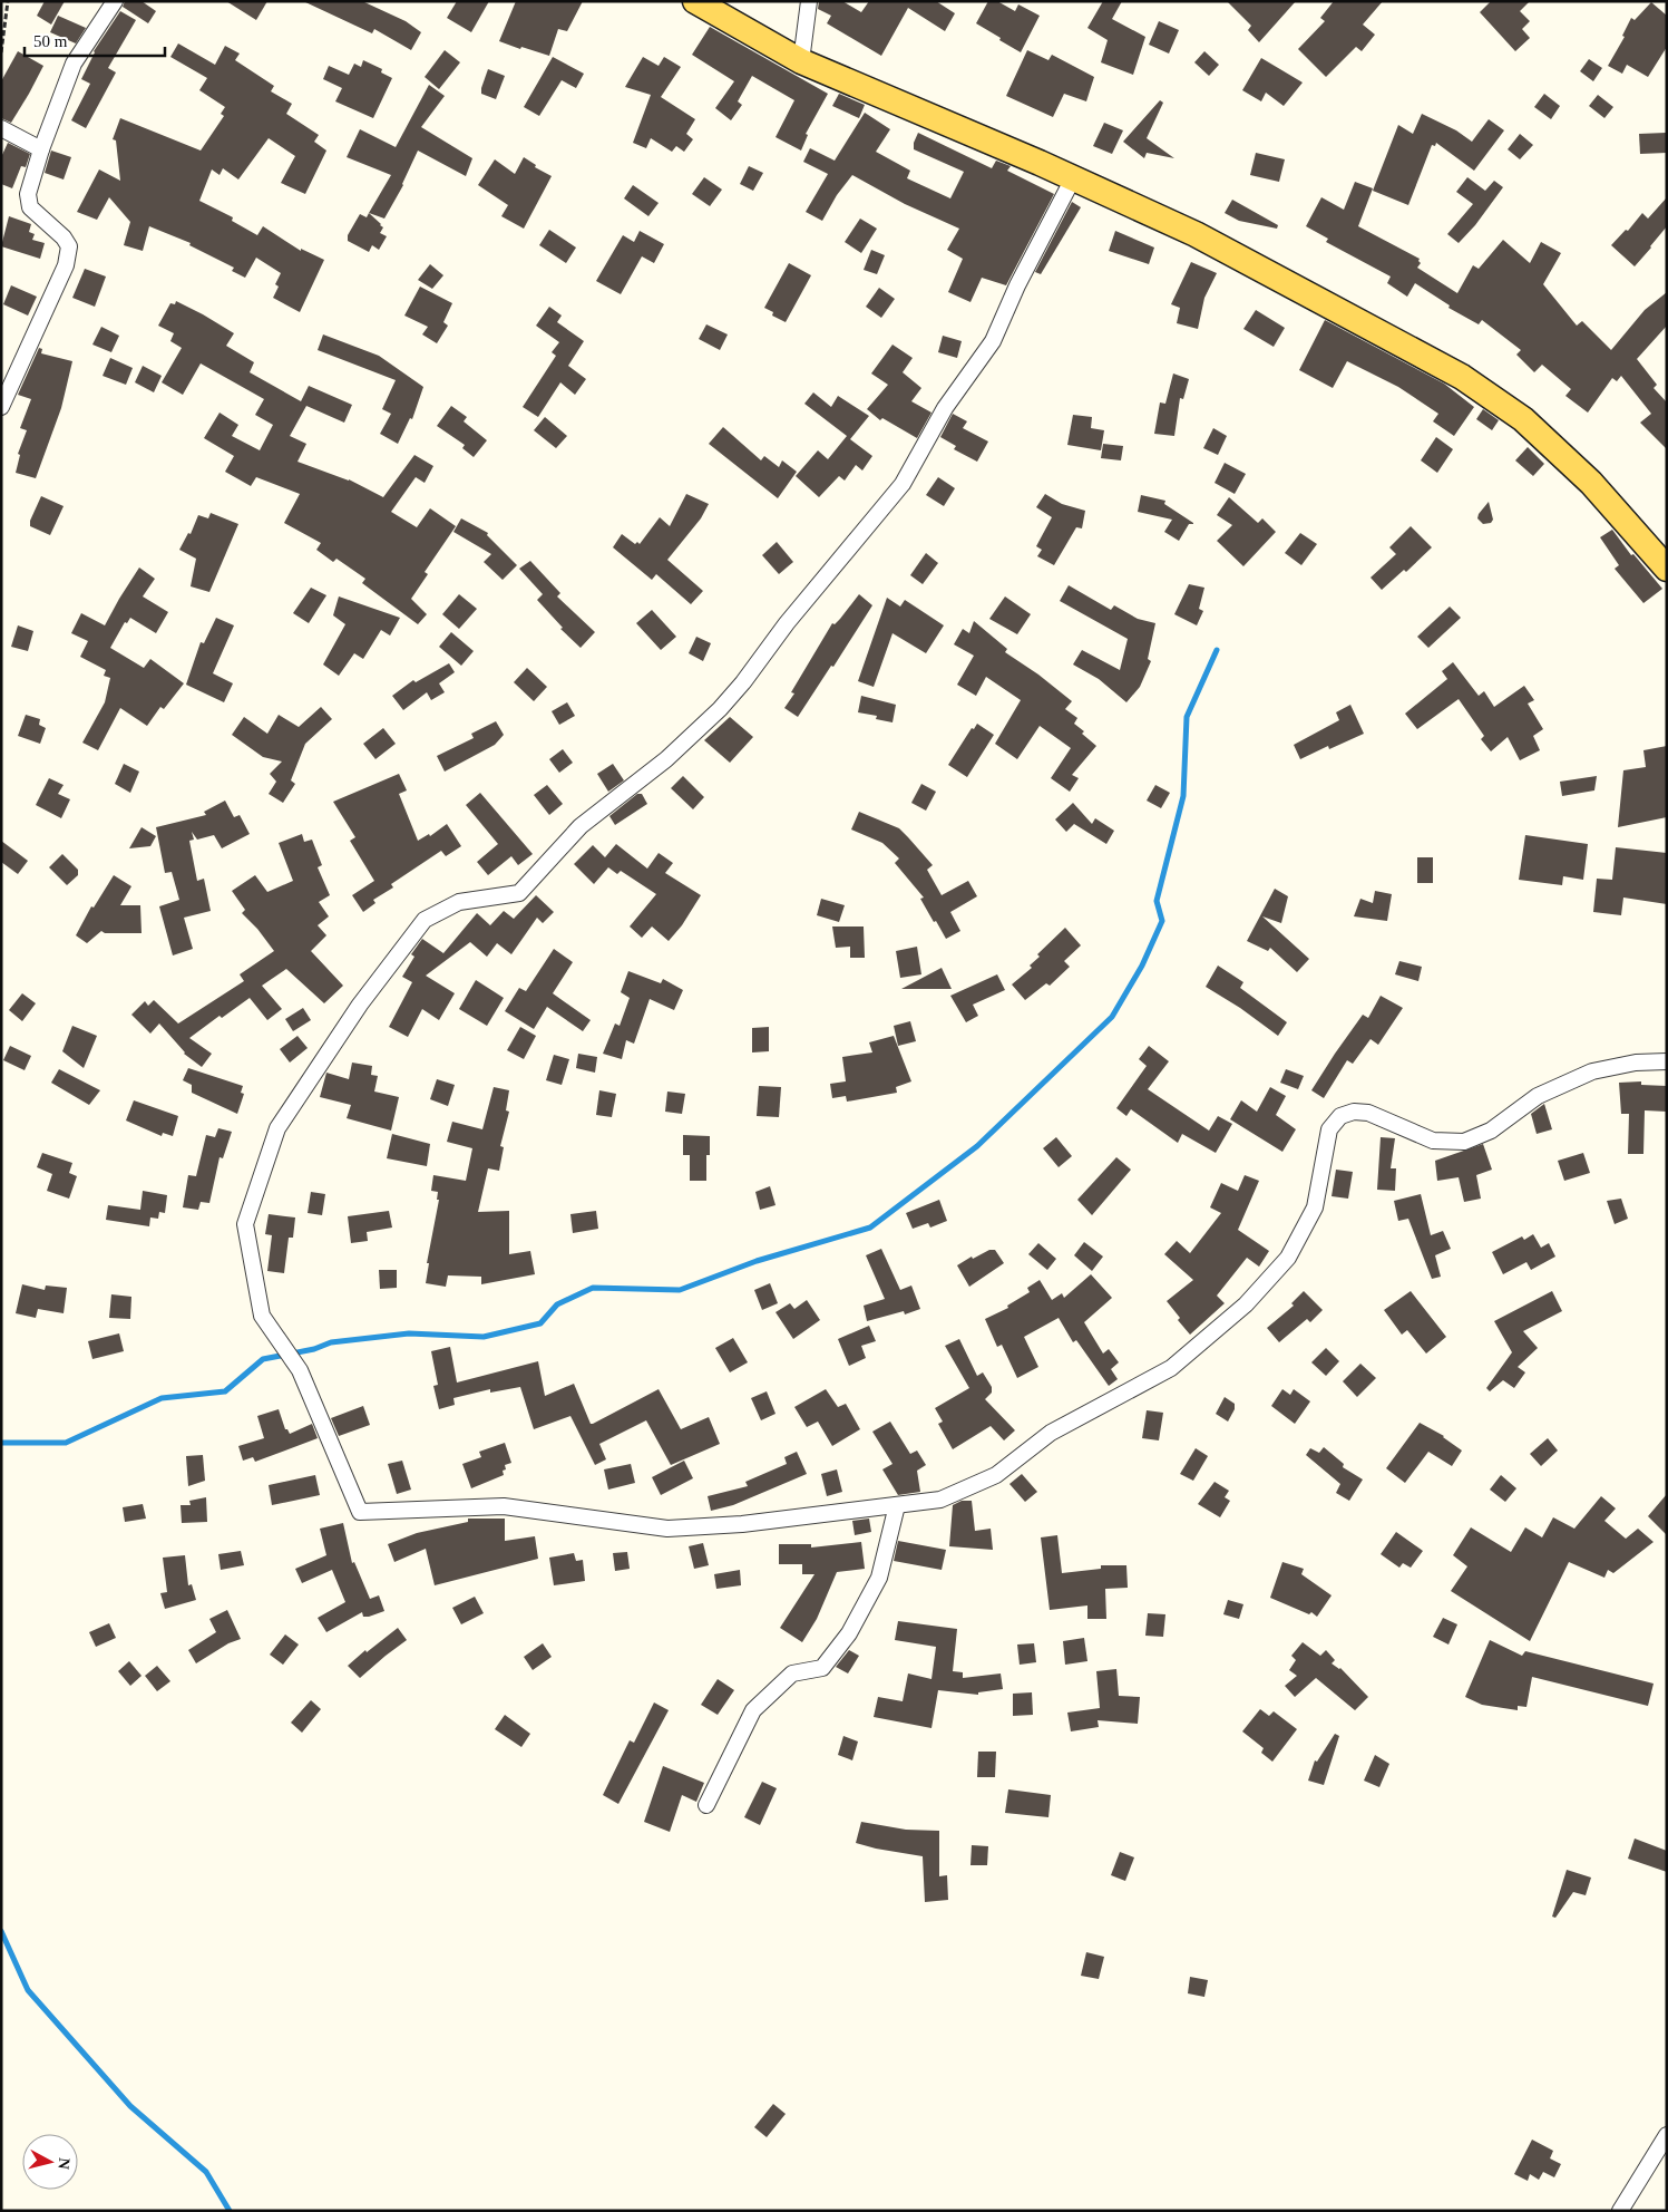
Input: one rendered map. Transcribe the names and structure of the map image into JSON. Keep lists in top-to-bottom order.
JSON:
{
  "scale_bar": "50 m",
  "north": "right"
}
